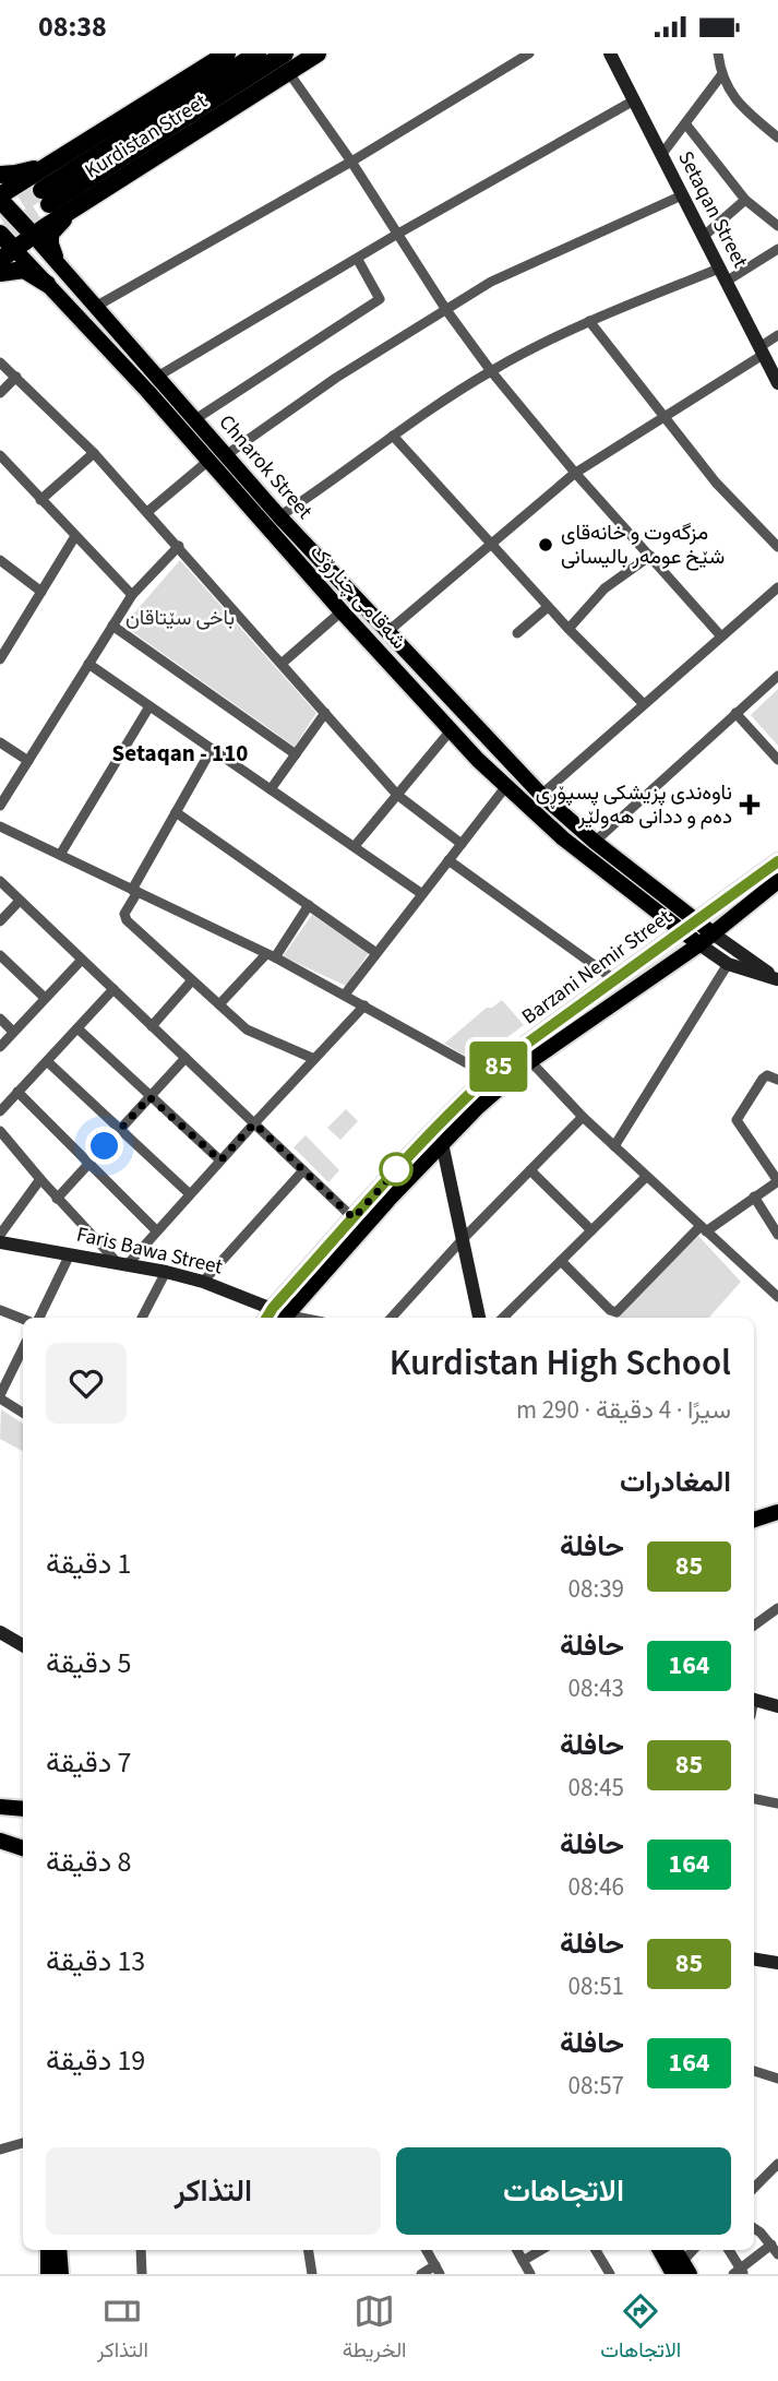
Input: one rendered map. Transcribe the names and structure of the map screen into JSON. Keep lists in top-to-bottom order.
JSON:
{
  "streets": {
    "highway": ["Kurdistan Street"],
    "main road": [
      "Setaqan Street",
      "Chnarok Street",
      "شەقامی چنارۆک",
      "Barzani Nemir Street",
      "Faris Bawa Street"
    ]
  },
  "crossings": [
    ["Kurdistan Street", "Chnarok Street"],
    ["Kurdistan Street", "شەقامی چنارۆک"],
    ["Chnarok Street", "شەقامی چنارۆک"],
    ["Chnarok Street", "Barzani Nemir Street"],
    ["شەقامی چنارۆک", "Barzani Nemir Street"],
    ["Barzani Nemir Street", "Faris Bawa Street"]
  ],
  "districts": ["Setaqan - 110"],
  "parks": ["باخی سێتاقان"],
  "places": {
    "other": ["مزگەوت و خانەقای شێخ عومەر بالیسانی"],
    "health": ["ناوەندی پزیشکی پسپۆڕی دەم و ددانی هەولێر"]
  },
  "lines": ["bus line 85"],
  "page": {
    "status": "08:38",
    "on_map": "85",
    "heading": [
      ["Kurdistan High School", "سيرًا · 4 دقيقة · 290 m"],
      "المغادرات"
    ],
    "list": [
      {
        "mark": "85",
        "name": "حافلة",
        "note": "08:39",
        "value": "1 دقيقة"
      },
      {
        "mark": "164",
        "name": "حافلة",
        "note": "08:43",
        "value": "5 دقيقة"
      },
      {
        "mark": "85",
        "name": "حافلة",
        "note": "08:45",
        "value": "7 دقيقة"
      },
      {
        "mark": "164",
        "name": "حافلة",
        "note": "08:46",
        "value": "8 دقيقة"
      },
      {
        "mark": "85",
        "name": "حافلة",
        "note": "08:51",
        "value": "13 دقيقة"
      },
      {
        "mark": "164",
        "name": "حافلة",
        "note": "08:57",
        "value": "19 دقيقة"
      }
    ],
    "buttons": ["الاتجاهات", "التذاكر"],
    "tabs": ["الاتجاهات", "الخريطة", "التذاكر"]
  }
}
